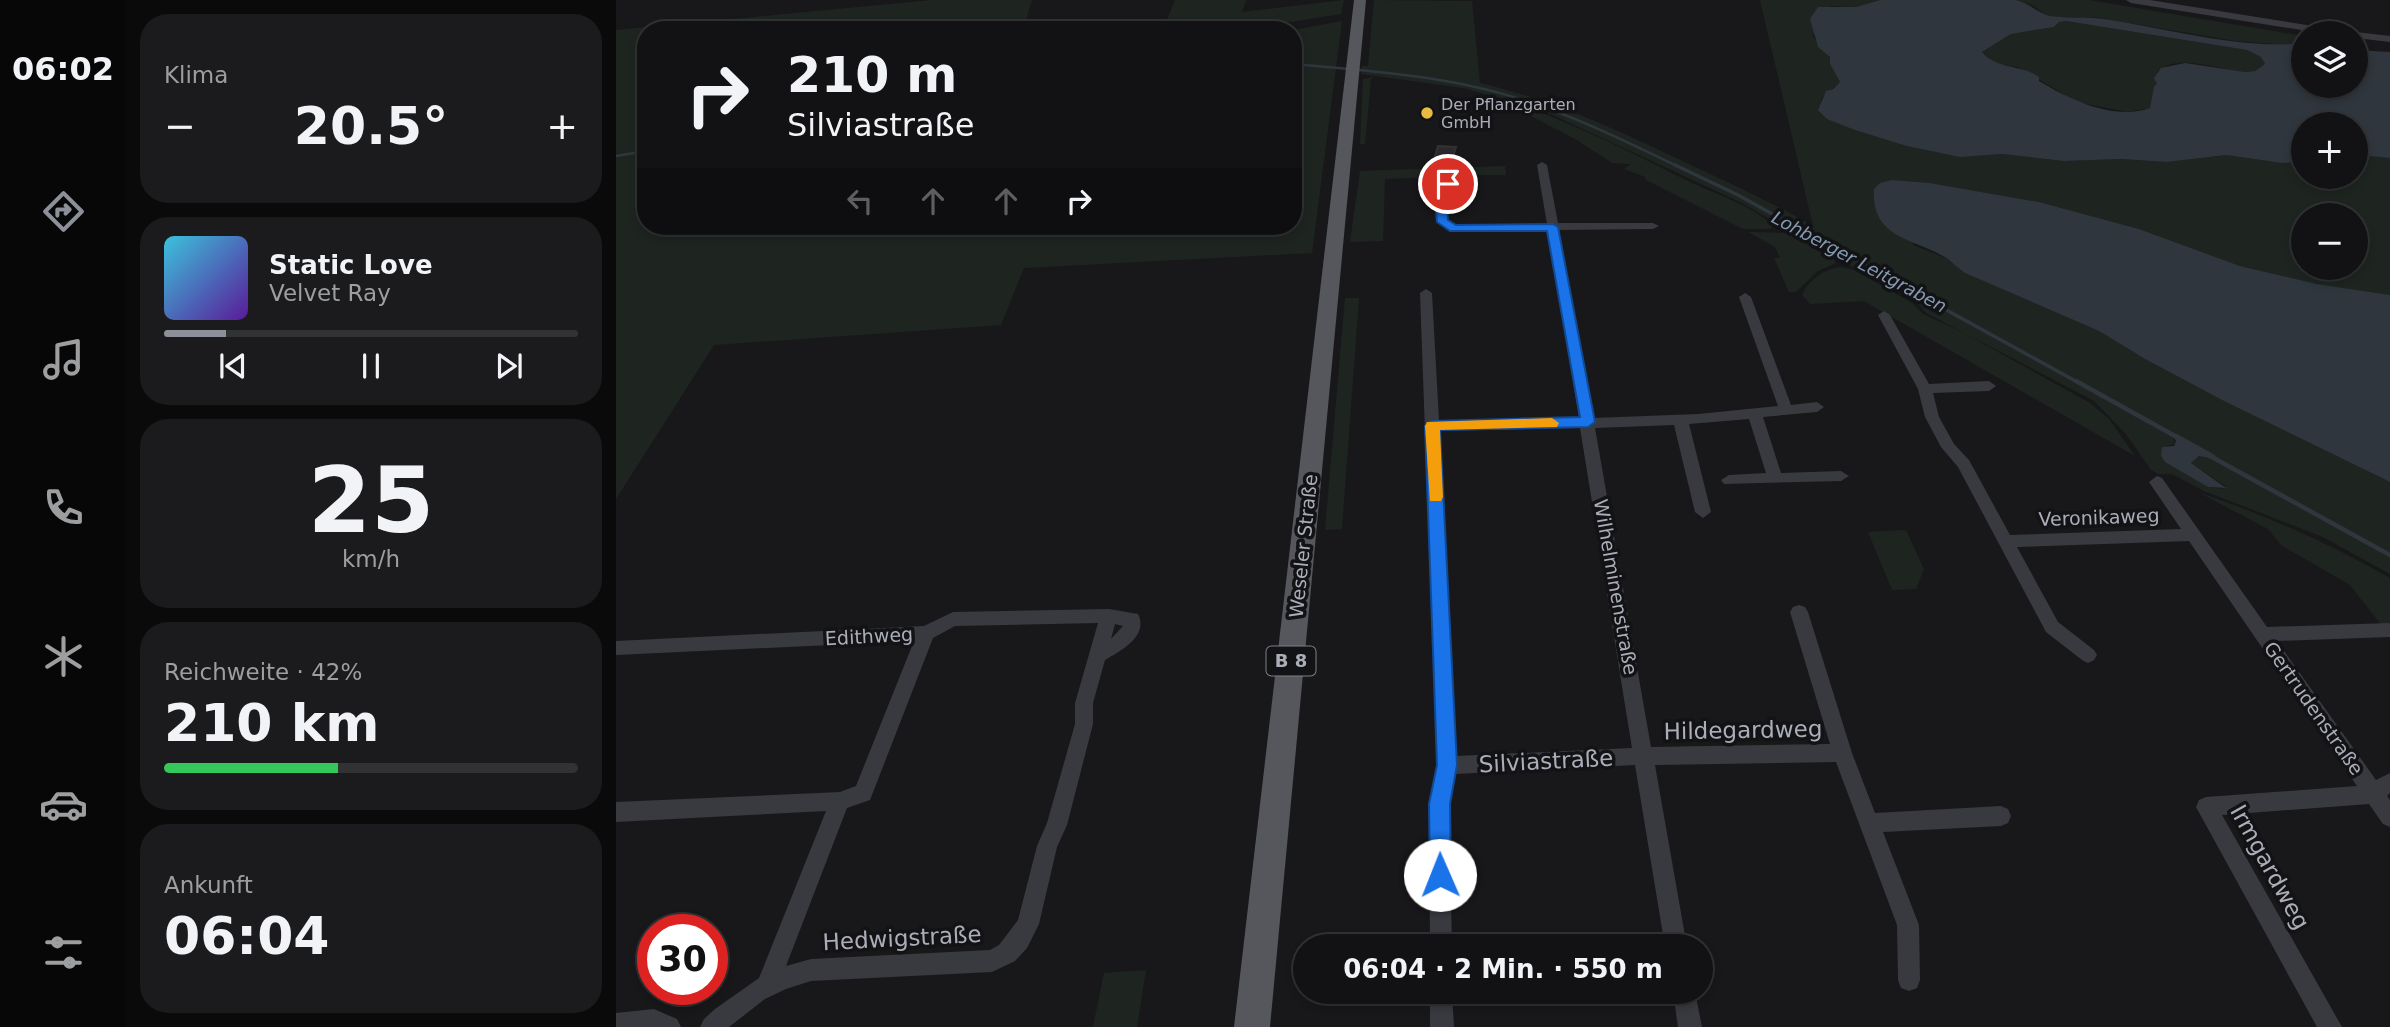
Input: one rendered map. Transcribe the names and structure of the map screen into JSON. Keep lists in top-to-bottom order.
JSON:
{
  "streets": {
    "main road": ["Weseler Straße", "B 8"],
    "street": [
      "Veronikaweg",
      "Wilhelminenstraße",
      "Edithweg",
      "Gertrudenstraße",
      "Hildegardweg",
      "Silviastraße",
      "Irmgardweg",
      "Hedwigstraße"
    ]
  },
  "crossings": [
    ["Veronikaweg", "Gertrudenstraße"],
    ["Wilhelminenstraße", "Hildegardweg"],
    ["Wilhelminenstraße", "Silviastraße"],
    ["Gertrudenstraße", "Irmgardweg"],
    ["Hildegardweg", "Silviastraße"]
  ],
  "water": ["Lohberger Leitgraben"],
  "places": ["Der Pflanzgarten GmbH"],
  "page": {
    "tabs": "06:02",
    "tile": [
      "Klima",
      ["25", "km/h"],
      ["Reichweite · 42%", "210 km"],
      ["Ankunft", "06:04"]
    ],
    "map_buttons": ["+", "−"],
    "turn": ["210 m", "Silviastraße"],
    "heat": ["−", "20.5°", "+"],
    "song": ["Static Love", "Velvet Ray"],
    "limit": "30",
    "trip": "06:04 · 2 Min. · 550 m"
  }
}
